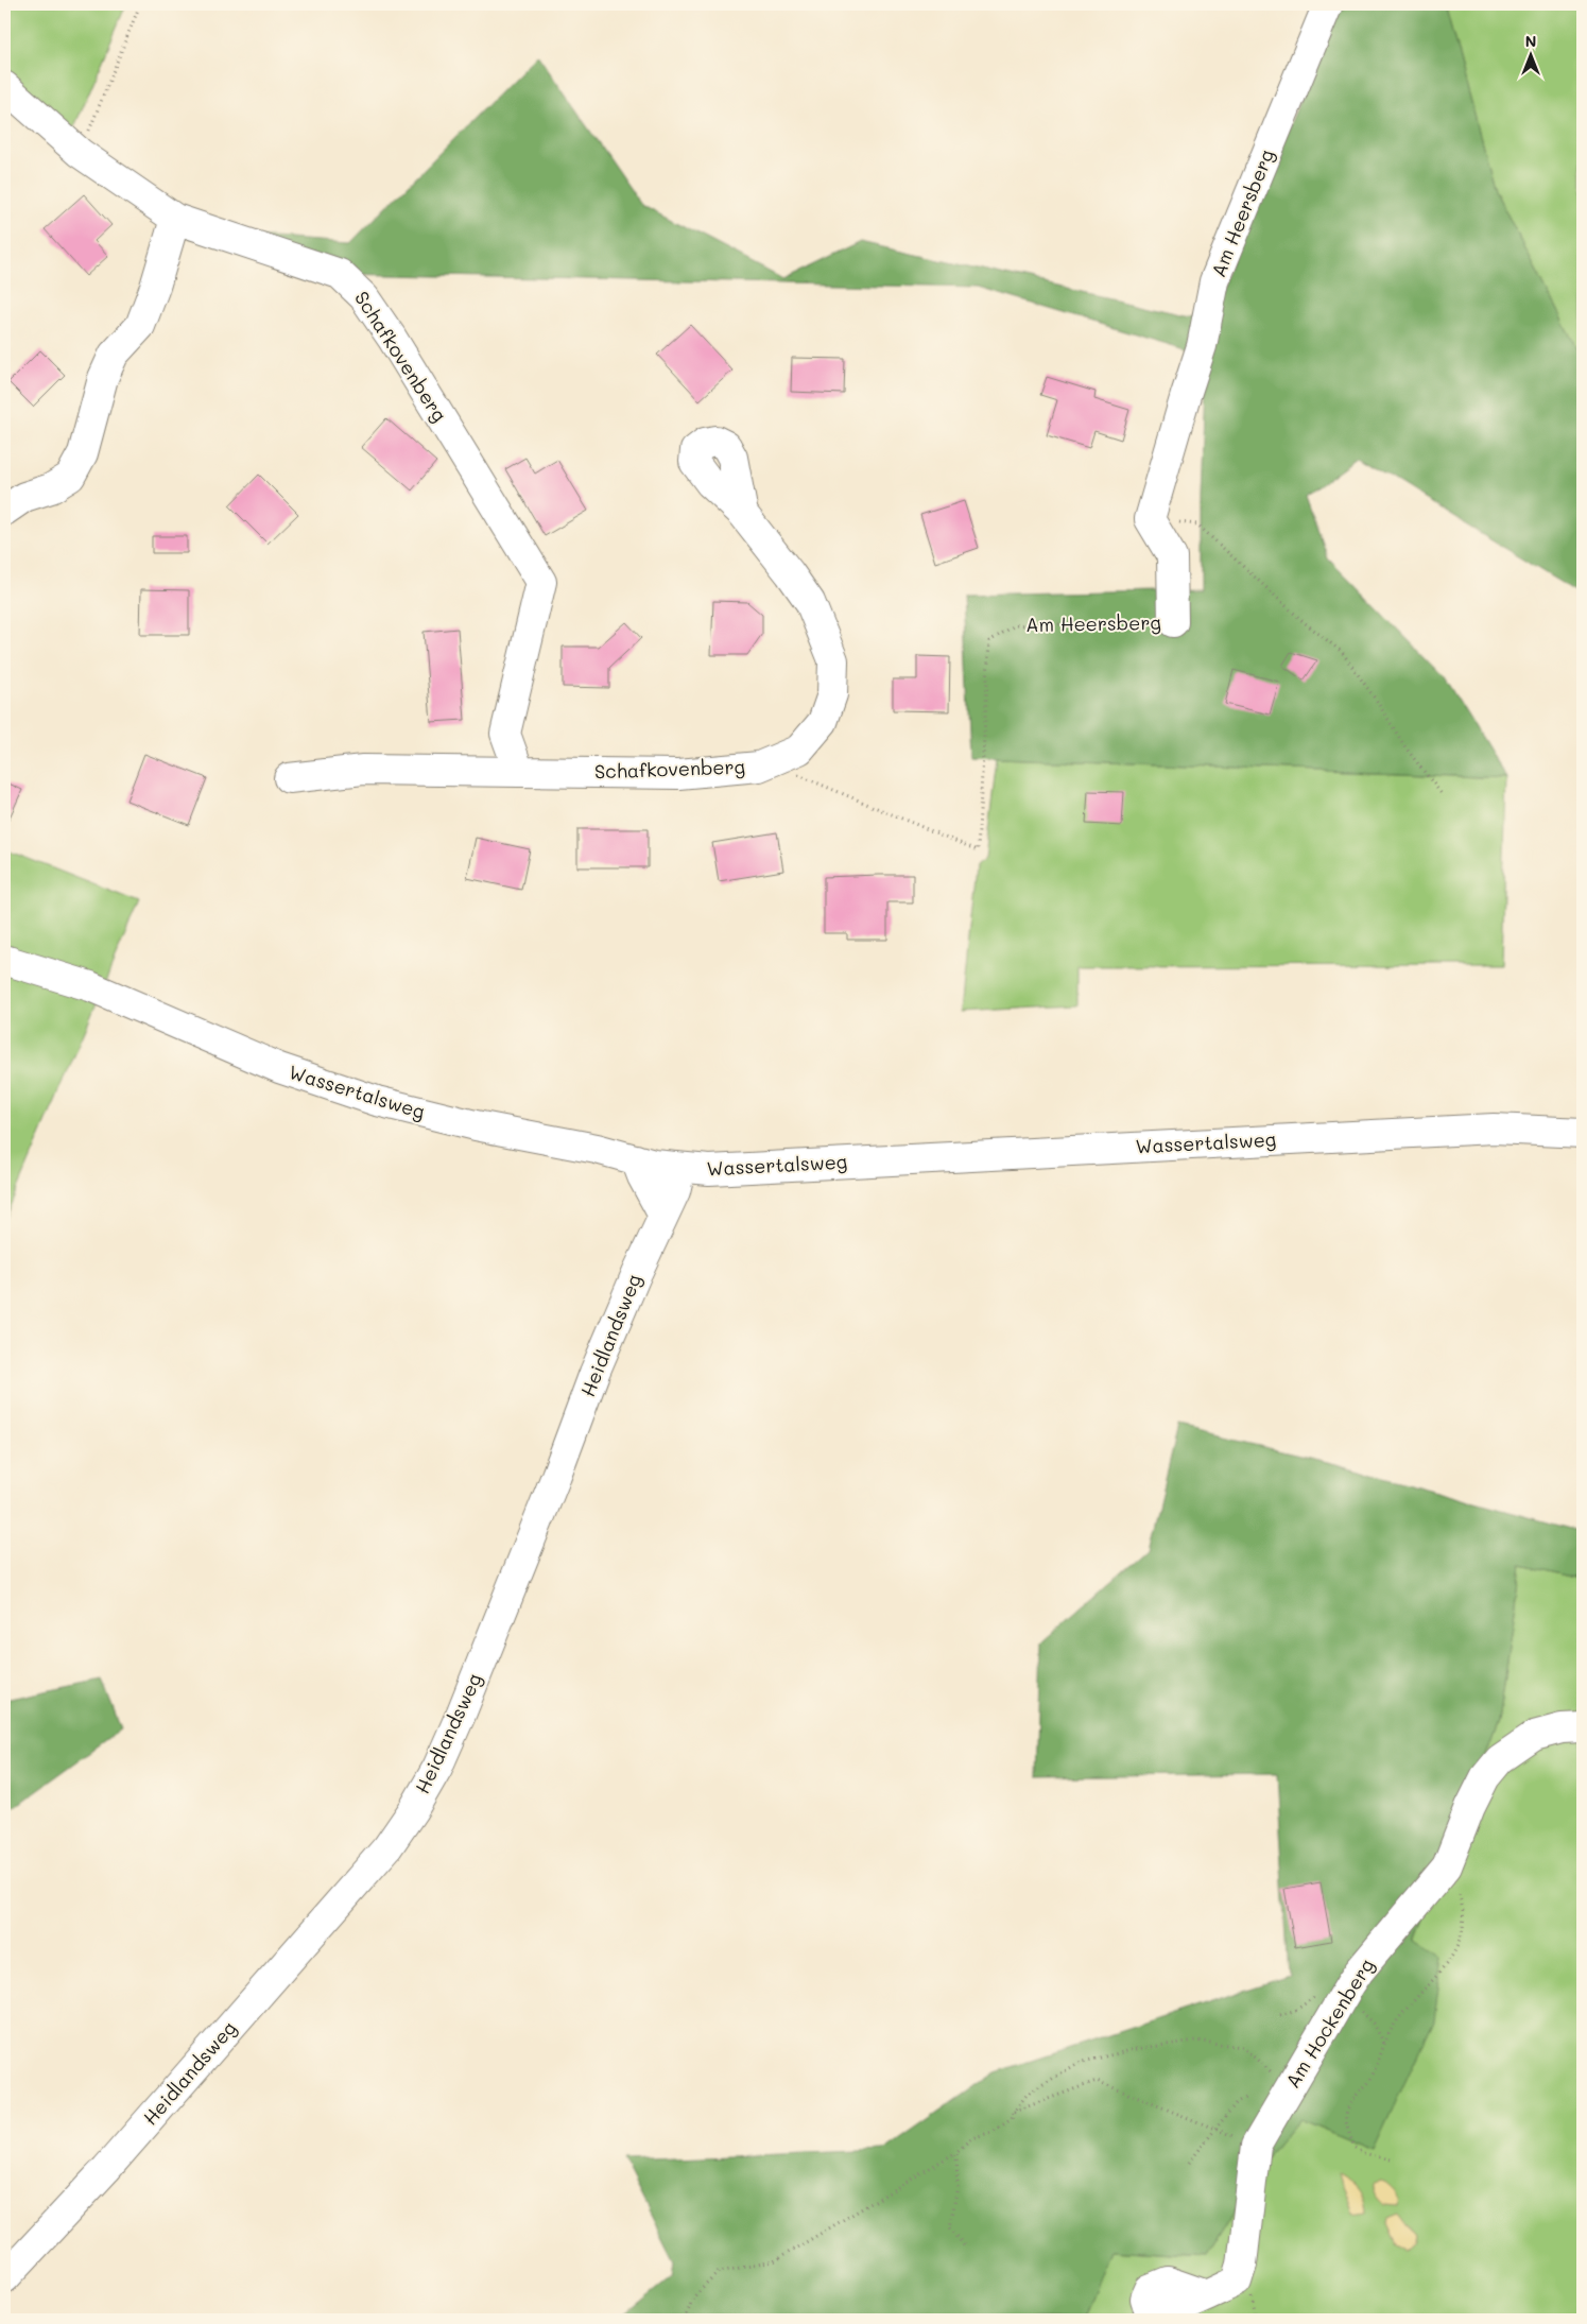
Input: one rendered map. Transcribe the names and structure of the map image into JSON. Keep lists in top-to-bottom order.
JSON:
{
  "streets": {
    "street": [
      "Am Heersberg",
      "Schafkovenberg",
      "Wassertalsweg",
      "Heidlandsweg",
      "Am Hockenberg"
    ]
  },
  "crossings": [
    ["Am Heersberg", "Schafkovenberg"],
    ["Wassertalsweg", "Heidlandsweg"]
  ],
  "north": "top"
}
